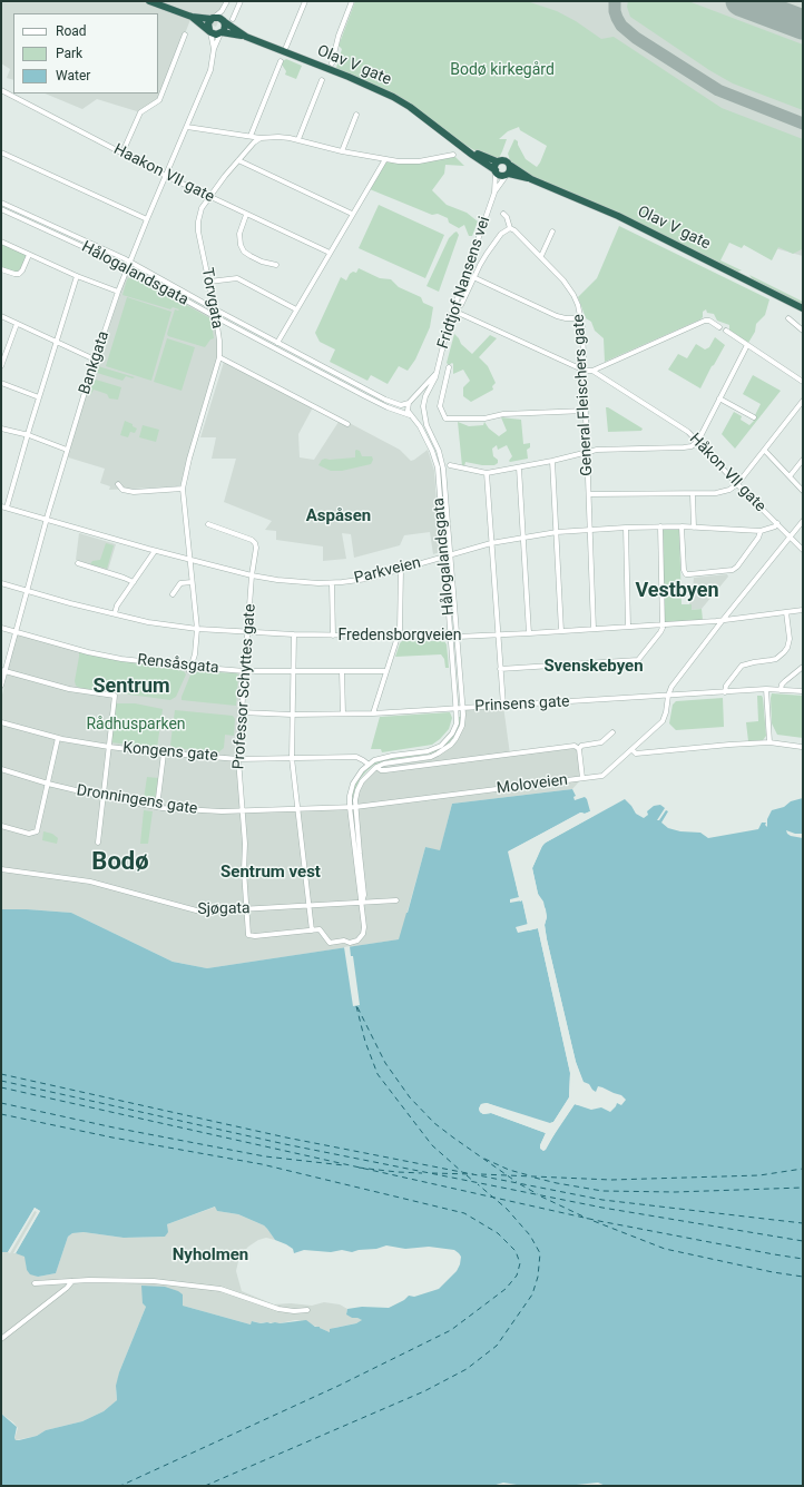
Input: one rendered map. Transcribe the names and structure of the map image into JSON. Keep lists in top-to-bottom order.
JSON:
{
  "streets": {
    "highway": ["Olav V gate"],
    "street": [
      "Haakon VII gate",
      "Hålogalandsgata",
      "Fridtjof Nansens vei",
      "Torvgata",
      "Bankgata",
      "General Fleischers gate",
      "Håkon VII gate",
      "Parkveien",
      "Fredensborgveien",
      "Rensåsgata",
      "Professor Schyttes gate",
      "Prinsens gate",
      "Kongens gate",
      "Moloveien",
      "Dronningens gate",
      "Sjøgata"
    ]
  },
  "crossings": [
    ["Olav V gate", "Fridtjof Nansens vei"],
    ["Olav V gate", "Bankgata"],
    ["Haakon VII gate", "Torvgata"],
    ["Haakon VII gate", "Bankgata"],
    ["Hålogalandsgata", "Fridtjof Nansens vei"],
    ["Hålogalandsgata", "Torvgata"],
    ["Hålogalandsgata", "Bankgata"],
    ["Hålogalandsgata", "Parkveien"],
    ["Hålogalandsgata", "Fredensborgveien"],
    ["Hålogalandsgata", "Prinsens gate"],
    ["Hålogalandsgata", "Kongens gate"],
    ["Torvgata", "Parkveien"],
    ["Torvgata", "Fredensborgveien"],
    ["Torvgata", "Rensåsgata"],
    ["Bankgata", "Parkveien"],
    ["Bankgata", "Fredensborgveien"],
    ["Bankgata", "Rensåsgata"],
    ["General Fleischers gate", "Parkveien"],
    ["General Fleischers gate", "Fredensborgveien"],
    ["Håkon VII gate", "Parkveien"],
    ["Håkon VII gate", "Moloveien"],
    ["Parkveien", "Professor Schyttes gate"],
    ["Fredensborgveien", "Professor Schyttes gate"],
    ["Fredensborgveien", "Moloveien"],
    ["Rensåsgata", "Professor Schyttes gate"],
    ["Professor Schyttes gate", "Prinsens gate"],
    ["Professor Schyttes gate", "Kongens gate"],
    ["Professor Schyttes gate", "Dronningens gate"],
    ["Professor Schyttes gate", "Sjøgata"],
    ["Prinsens gate", "Moloveien"],
    ["Moloveien", "Dronningens gate"]
  ],
  "districts": [
    "Aspåsen",
    "Vestbyen",
    "Svenskebyen",
    "Sentrum",
    "Bodø",
    "Sentrum vest",
    "Nyholmen"
  ],
  "parks": ["Bodø kirkegård", "Rådhusparken"],
  "legend": ["Road", "Park", "Water"]
}
